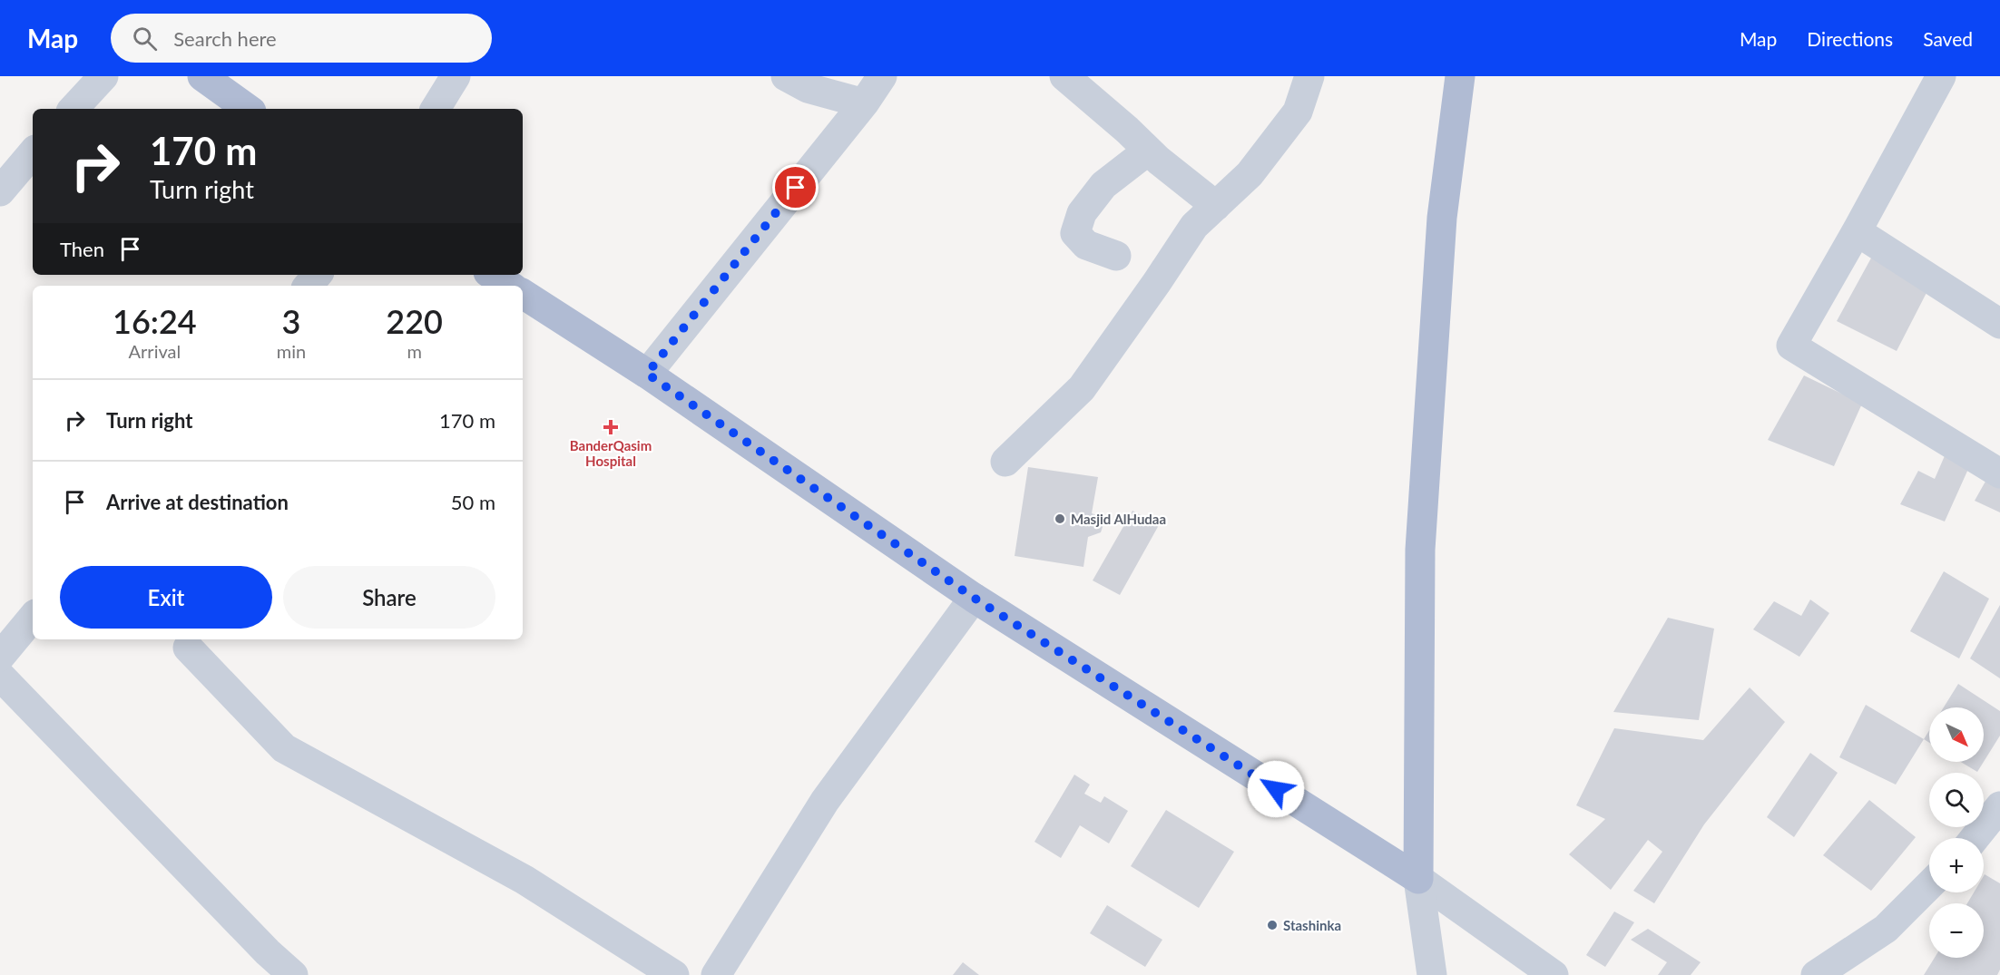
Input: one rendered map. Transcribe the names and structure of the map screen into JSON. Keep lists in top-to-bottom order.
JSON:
{
  "places": {
    "health": ["BanderQasim Hospital"],
    "other": ["Masjid AlHudaa", "Stashinka"]
  },
  "north": "bottom right",
  "page": {
    "header": "Map",
    "search": "Search here",
    "nav": ["Map", "Directions", "Saved"],
    "turn": ["170 m", "Turn right"],
    "then": "Then",
    "eta": [
      "16:24",
      "Arrival",
      "3",
      "min",
      "220",
      "m"
    ],
    "list": [
      {
        "name": "Turn right",
        "value": "170 m"
      },
      {
        "name": "Arrive at destination",
        "value": "50 m"
      }
    ],
    "buttons": ["Exit", "Share"],
    "map_buttons": ["+", "−"]
  }
}
